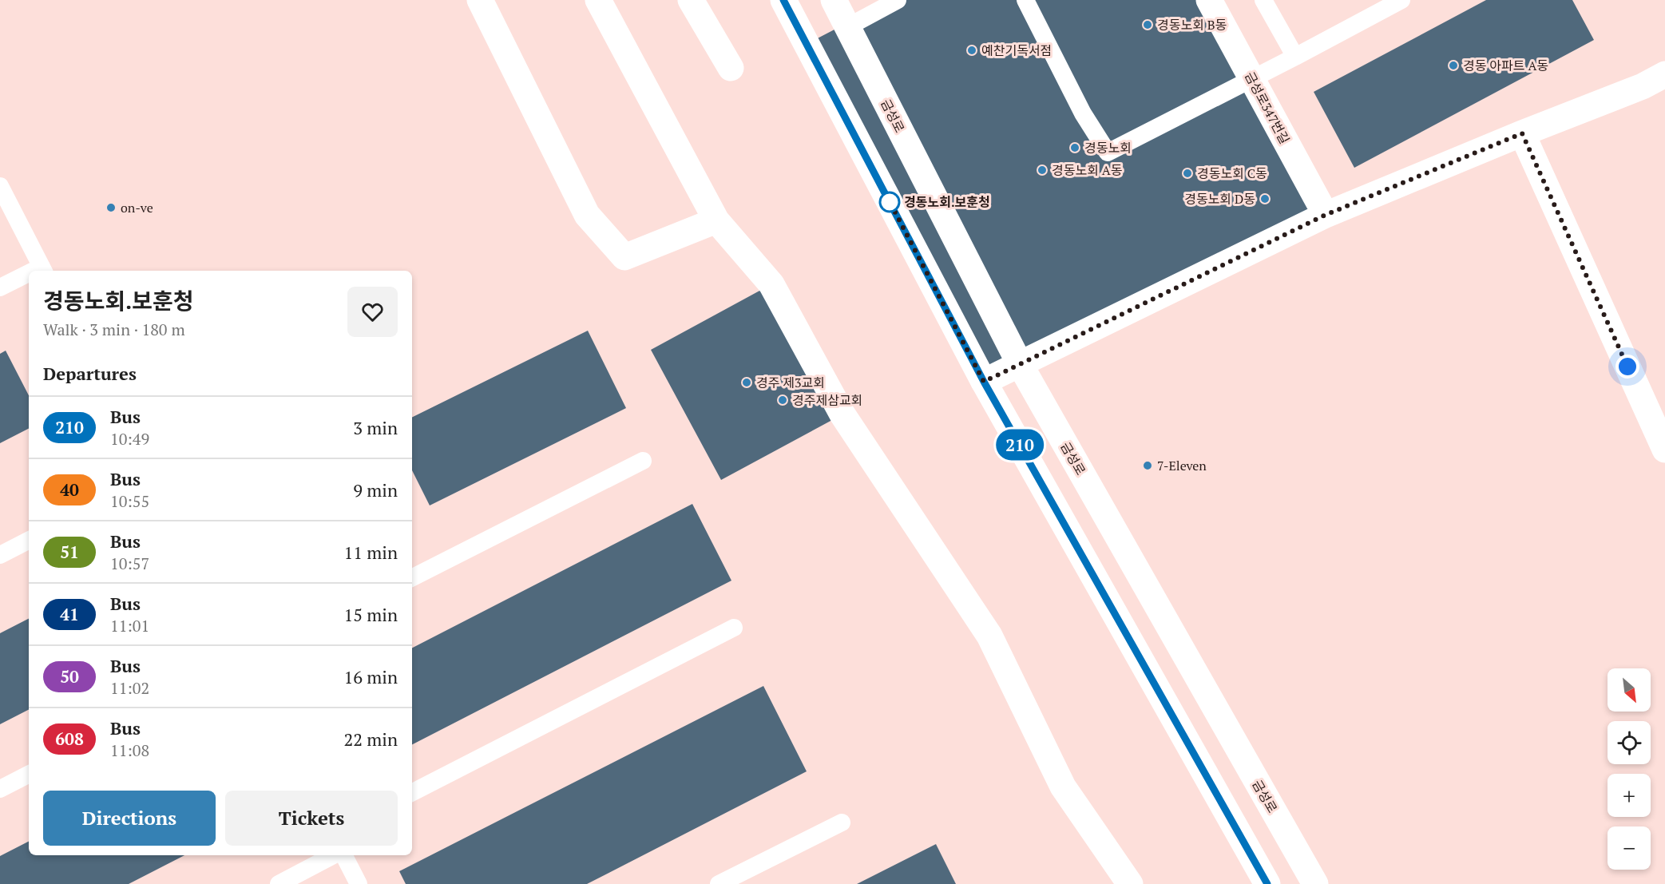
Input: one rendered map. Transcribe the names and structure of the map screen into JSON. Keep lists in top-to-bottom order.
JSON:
{
  "streets": {
    "street": ["금성로347번길", "금성로"]
  },
  "places": [
    "경동노회 B동",
    "예찬기독서점",
    "경동 아파트 A동",
    "경동노회",
    "경동노회 A동",
    "경동노회 C동",
    "경동노회 D동",
    "경동노회.보훈청",
    "on-ve",
    "경주 제3교회",
    "경주제삼교회",
    "7-Eleven"
  ],
  "lines": ["bus line 210"],
  "north": "bottom right",
  "page": {
    "on_map": "210",
    "heading": [
      ["경동노회.보훈청", "Walk · 3 min · 180 m"],
      "Departures"
    ],
    "list": [
      {
        "mark": "210",
        "name": "Bus",
        "note": "10:49",
        "value": "3 min"
      },
      {
        "mark": "40",
        "name": "Bus",
        "note": "10:55",
        "value": "9 min"
      },
      {
        "mark": "51",
        "name": "Bus",
        "note": "10:57",
        "value": "11 min"
      },
      {
        "mark": "41",
        "name": "Bus",
        "note": "11:01",
        "value": "15 min"
      },
      {
        "mark": "50",
        "name": "Bus",
        "note": "11:02",
        "value": "16 min"
      },
      {
        "mark": "608",
        "name": "Bus",
        "note": "11:08",
        "value": "22 min"
      }
    ],
    "map_buttons": ["+", "−"],
    "buttons": ["Directions", "Tickets"]
  }
}
